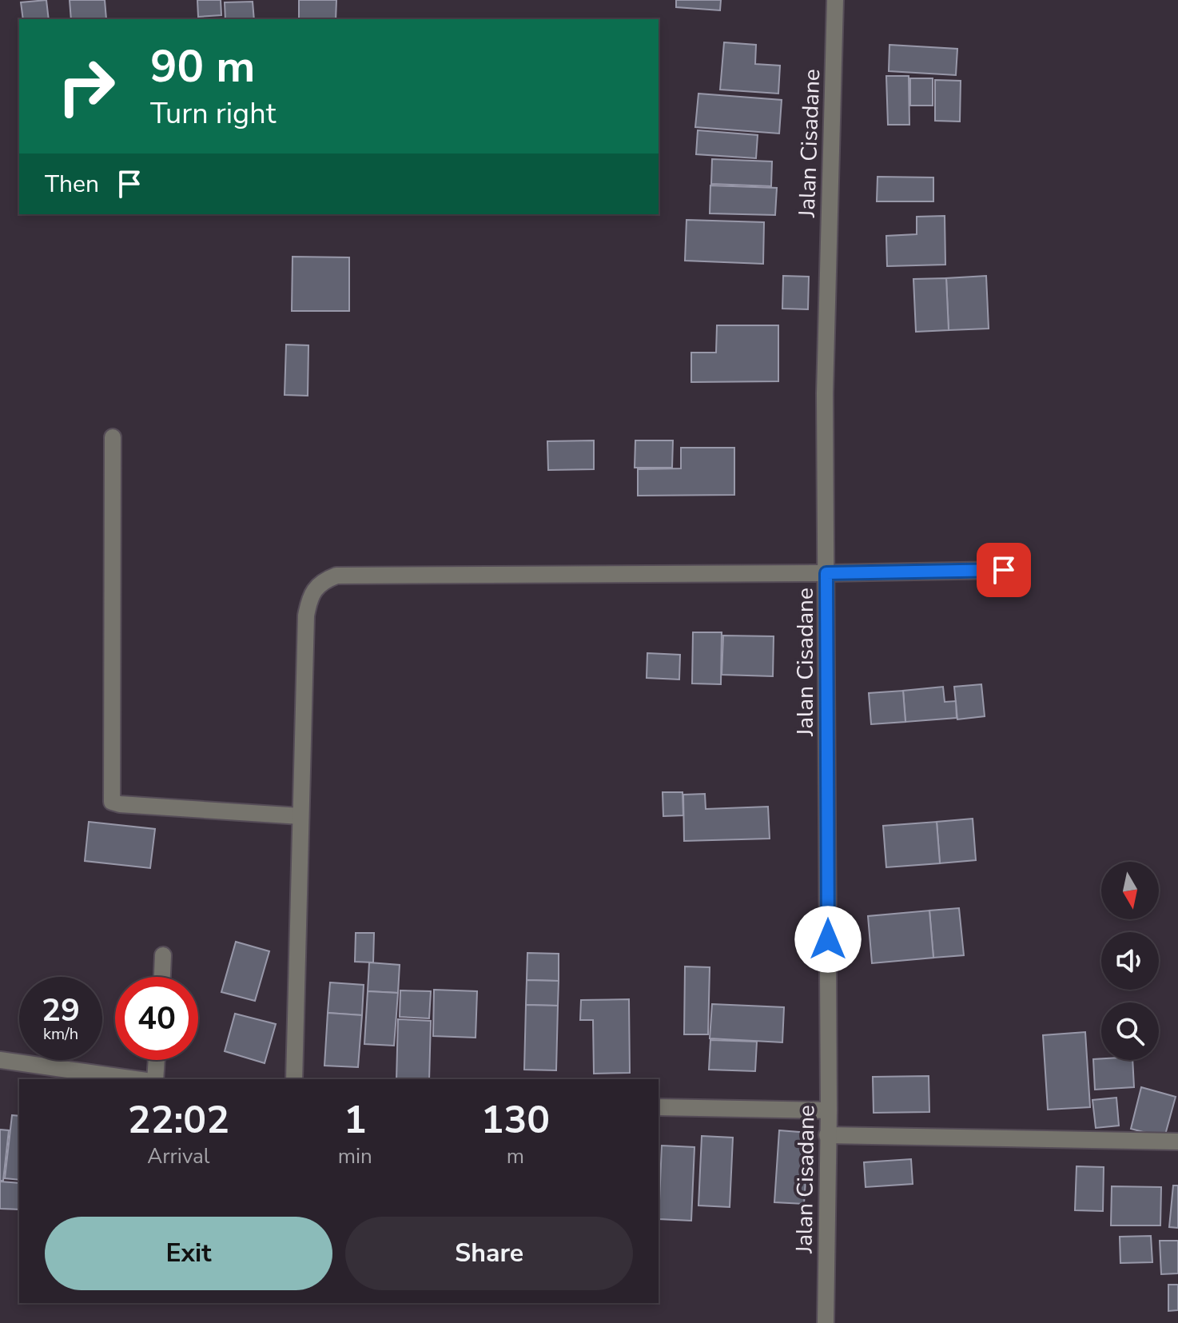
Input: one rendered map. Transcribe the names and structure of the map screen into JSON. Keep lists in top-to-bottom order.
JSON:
{
  "streets": {
    "street": ["Jalan Cisadane"]
  },
  "north": "bottom",
  "page": {
    "turn": ["90 m", "Turn right"],
    "then": "Then",
    "speed": "29 km/h",
    "limit": "40",
    "eta": [
      "22:02",
      "Arrival",
      "1",
      "min",
      "130",
      "m"
    ],
    "buttons": ["Exit", "Share"]
  }
}
